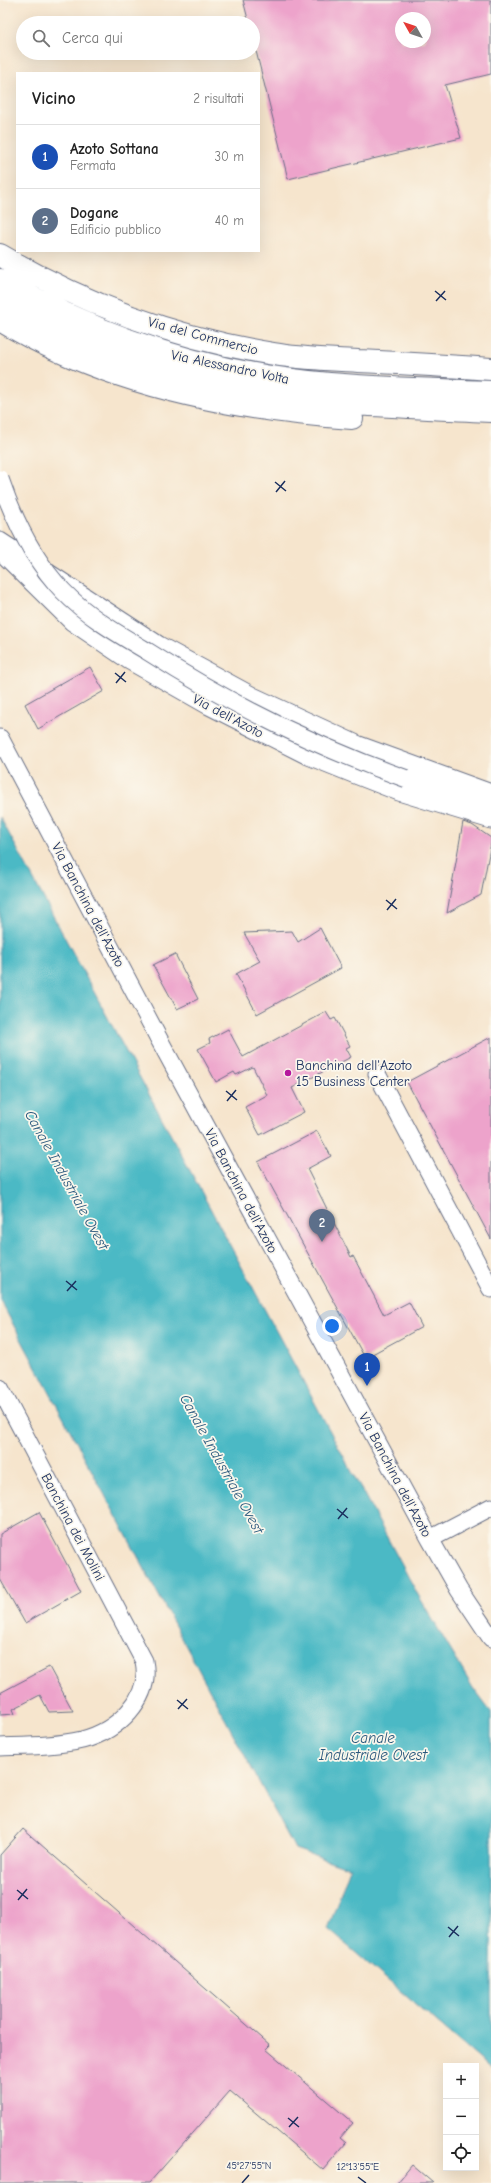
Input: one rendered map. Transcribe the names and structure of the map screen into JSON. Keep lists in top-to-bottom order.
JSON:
{
  "streets": {
    "street": [
      "Via del Commercio",
      "Via Alessandro Volta",
      "Via dell'Azoto",
      "Via Banchina dell'Azoto",
      "Banchina dei Molini"
    ]
  },
  "water": ["Canale Industriale Ovest"],
  "places": ["Banchina dell'Azoto 15 Business Center"],
  "north": "top left",
  "page": {
    "search": "Cerca qui",
    "heading": ["Vicino", "2 risultati"],
    "list": [
      {
        "mark": "1",
        "name": "Azoto Sottana",
        "note": "Fermata",
        "value": "30 m"
      },
      {
        "mark": "2",
        "name": "Dogane",
        "note": "Edificio pubblico",
        "value": "40 m"
      }
    ],
    "pins": ["2", "1"],
    "map_buttons": ["+", "−"]
  },
  "coordinates": ["45°27'55\"N", "12°13'55\"E"]
}
